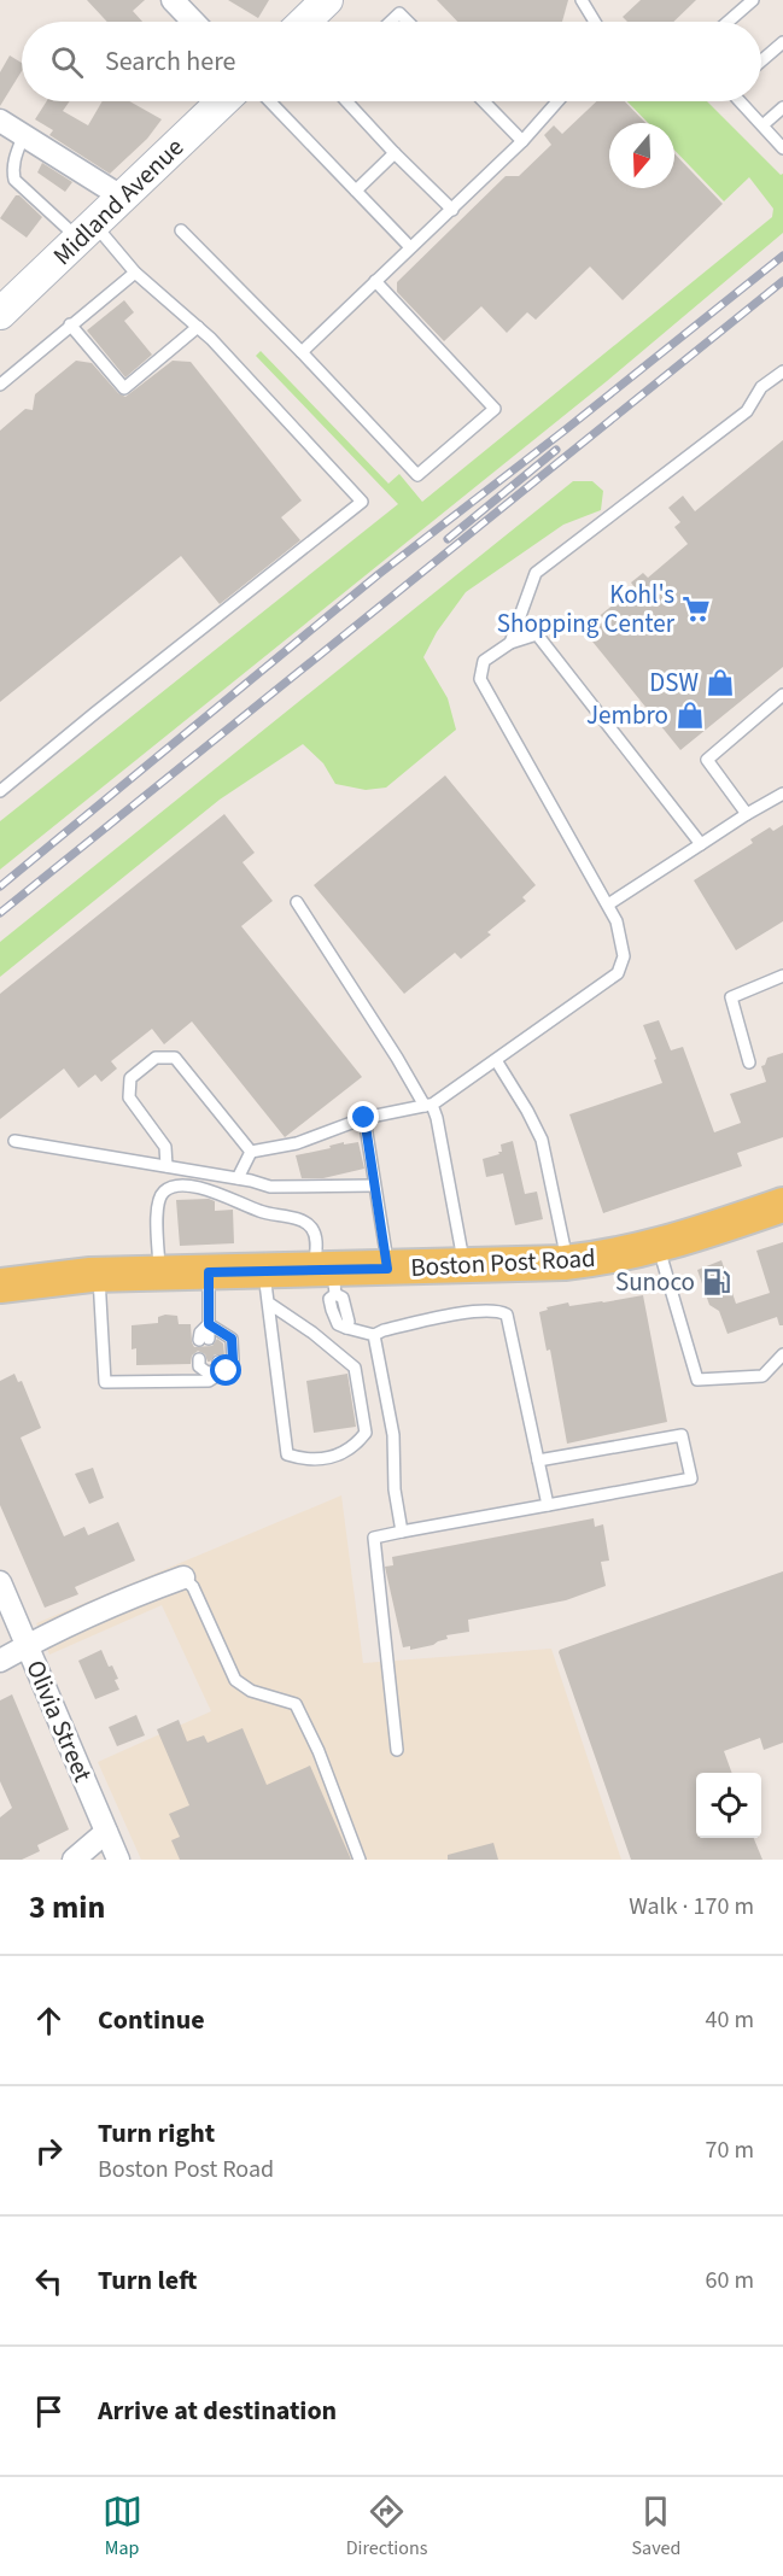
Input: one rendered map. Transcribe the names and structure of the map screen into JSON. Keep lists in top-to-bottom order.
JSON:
{
  "streets": {
    "main road": ["Boston Post Road"],
    "street": ["Midland Avenue", "Olivia Street"]
  },
  "places": {
    "supermarket": ["Kohl's Shopping Center"],
    "shop": ["DSW", "Jembro"],
    "fuel station": ["Sunoco"]
  },
  "north": "bottom",
  "page": {
    "search": "Search here",
    "heading": ["3 min", "Walk · 170 m"],
    "list": [
      ["Continue", "40 m"],
      ["Turn right", "Boston Post Road", "70 m"],
      ["Turn left", "60 m"],
      "Arrive at destination"
    ],
    "nav": ["Map", "Directions", "Saved"]
  }
}
